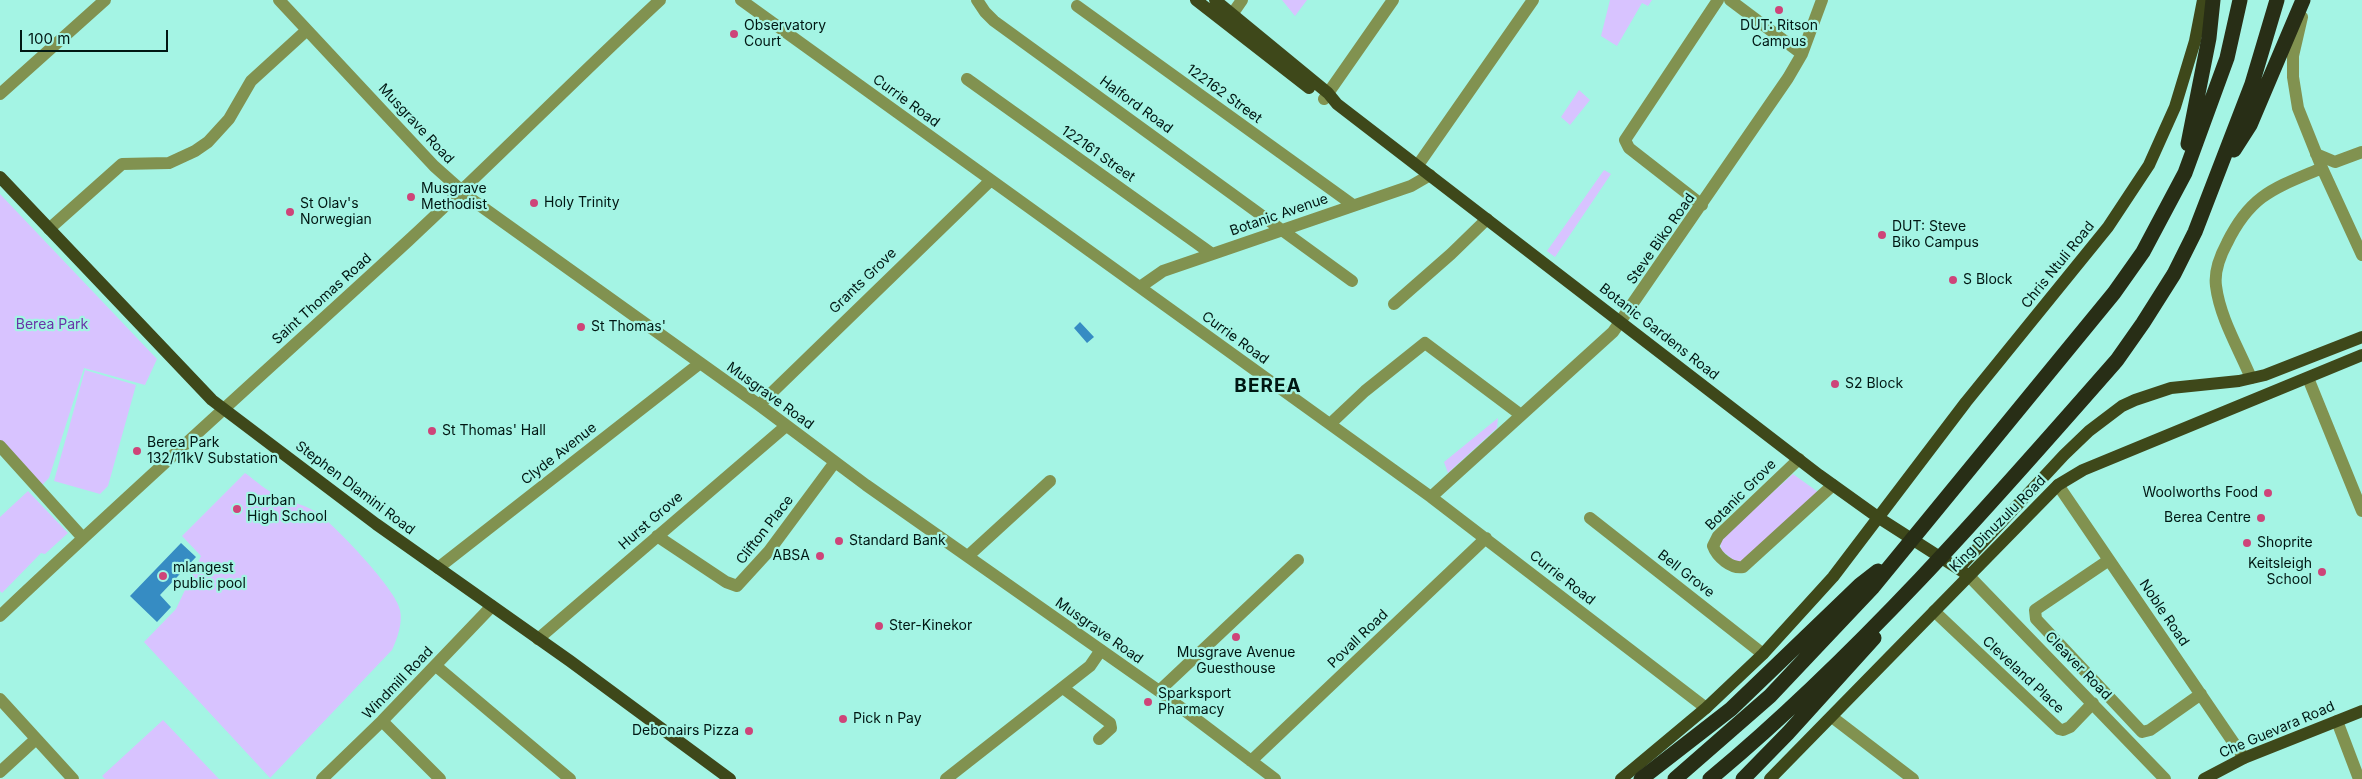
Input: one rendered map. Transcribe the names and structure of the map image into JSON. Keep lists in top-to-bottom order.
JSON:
{
  "streets": {
    "main road": [
      "Chris Ntuli Road",
      "Botanic Gardens Road",
      "Stephen Dlamini Road",
      "King Dinuzulu Road",
      "Che Guevara Road"
    ],
    "street": [
      "122162 Street",
      "Currie Road",
      "Halford Road",
      "Musgrave Road",
      "122161 Street",
      "Botanic Avenue",
      "Steve Biko Road",
      "Grants Grove",
      "Saint Thomas Road",
      "Clyde Avenue",
      "Botanic Grove",
      "Hurst Grove",
      "Clifton Place",
      "Bell Grove",
      "Noble Road",
      "Povall Road",
      "Cleaver Road",
      "Cleveland Place",
      "Windmill Road"
    ]
  },
  "crossings": [
    ["122162 Street", "Botanic Avenue"],
    ["Currie Road", "Botanic Avenue"],
    ["Currie Road", "Steve Biko Road"],
    ["Currie Road", "Grants Grove"],
    ["Currie Road", "Povall Road"],
    ["Halford Road", "Botanic Avenue"],
    ["Musgrave Road", "Grants Grove"],
    ["Musgrave Road", "Saint Thomas Road"],
    ["Musgrave Road", "Clyde Avenue"],
    ["Musgrave Road", "Hurst Grove"],
    ["Musgrave Road", "Clifton Place"],
    ["Musgrave Road", "Povall Road"],
    ["122161 Street", "Botanic Avenue"],
    ["Botanic Avenue", "Botanic Gardens Road"],
    ["Steve Biko Road", "Botanic Gardens Road"],
    ["Chris Ntuli Road", "Botanic Gardens Road"],
    ["Saint Thomas Road", "Stephen Dlamini Road"],
    ["Botanic Gardens Road", "Botanic Grove"],
    ["Botanic Gardens Road", "King Dinuzulu Road"],
    ["Botanic Gardens Road", "Cleaver Road"],
    ["Clyde Avenue", "Stephen Dlamini Road"],
    ["Stephen Dlamini Road", "Hurst Grove"],
    ["Stephen Dlamini Road", "Windmill Road"],
    ["Hurst Grove", "Clifton Place"],
    ["King Dinuzulu Road", "Noble Road"],
    ["King Dinuzulu Road", "Cleaver Road"],
    ["King Dinuzulu Road", "Cleveland Place"],
    ["Noble Road", "Che Guevara Road"],
    ["Cleaver Road", "Cleveland Place"]
  ],
  "districts": ["BEREA"],
  "parks": ["Berea Park"],
  "places": [
    "DUT: Ritson Campus",
    "Observatory Court",
    "Musgrave Methodist",
    "Holy Trinity",
    "St Olav's Norwegian",
    "DUT: Steve Biko Campus",
    "S Block",
    "St Thomas'",
    "S2 Block",
    "St Thomas' Hall",
    "Berea Park 132/11kV Substation",
    "Woolworths Food",
    "Durban High School",
    "Berea Centre",
    "Standard Bank",
    "Shoprite",
    "ABSA",
    "Keitsleigh School",
    "mlangest public pool",
    "Ster-Kinekor",
    "Musgrave Avenue Guesthouse",
    "Sparksport Pharmacy",
    "Pick n Pay",
    "Debonairs Pizza"
  ],
  "scale_bar": "100 m"
}
